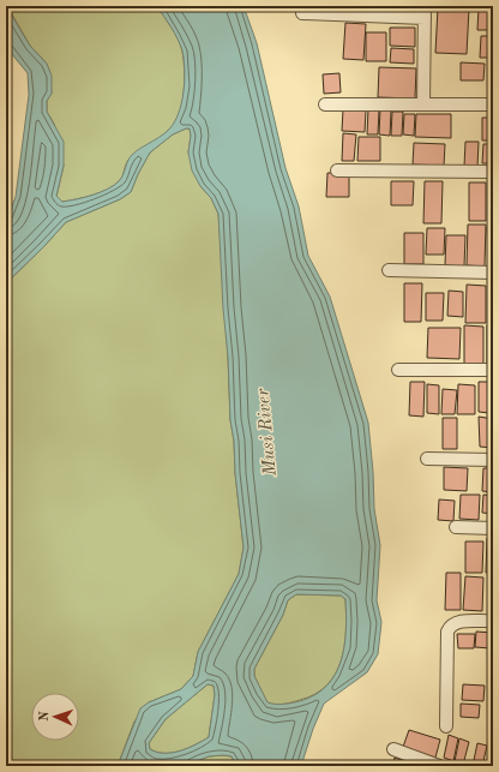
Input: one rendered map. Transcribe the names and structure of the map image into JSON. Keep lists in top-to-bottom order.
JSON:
{
  "water": ["Musi River"],
  "north": "left"
}
